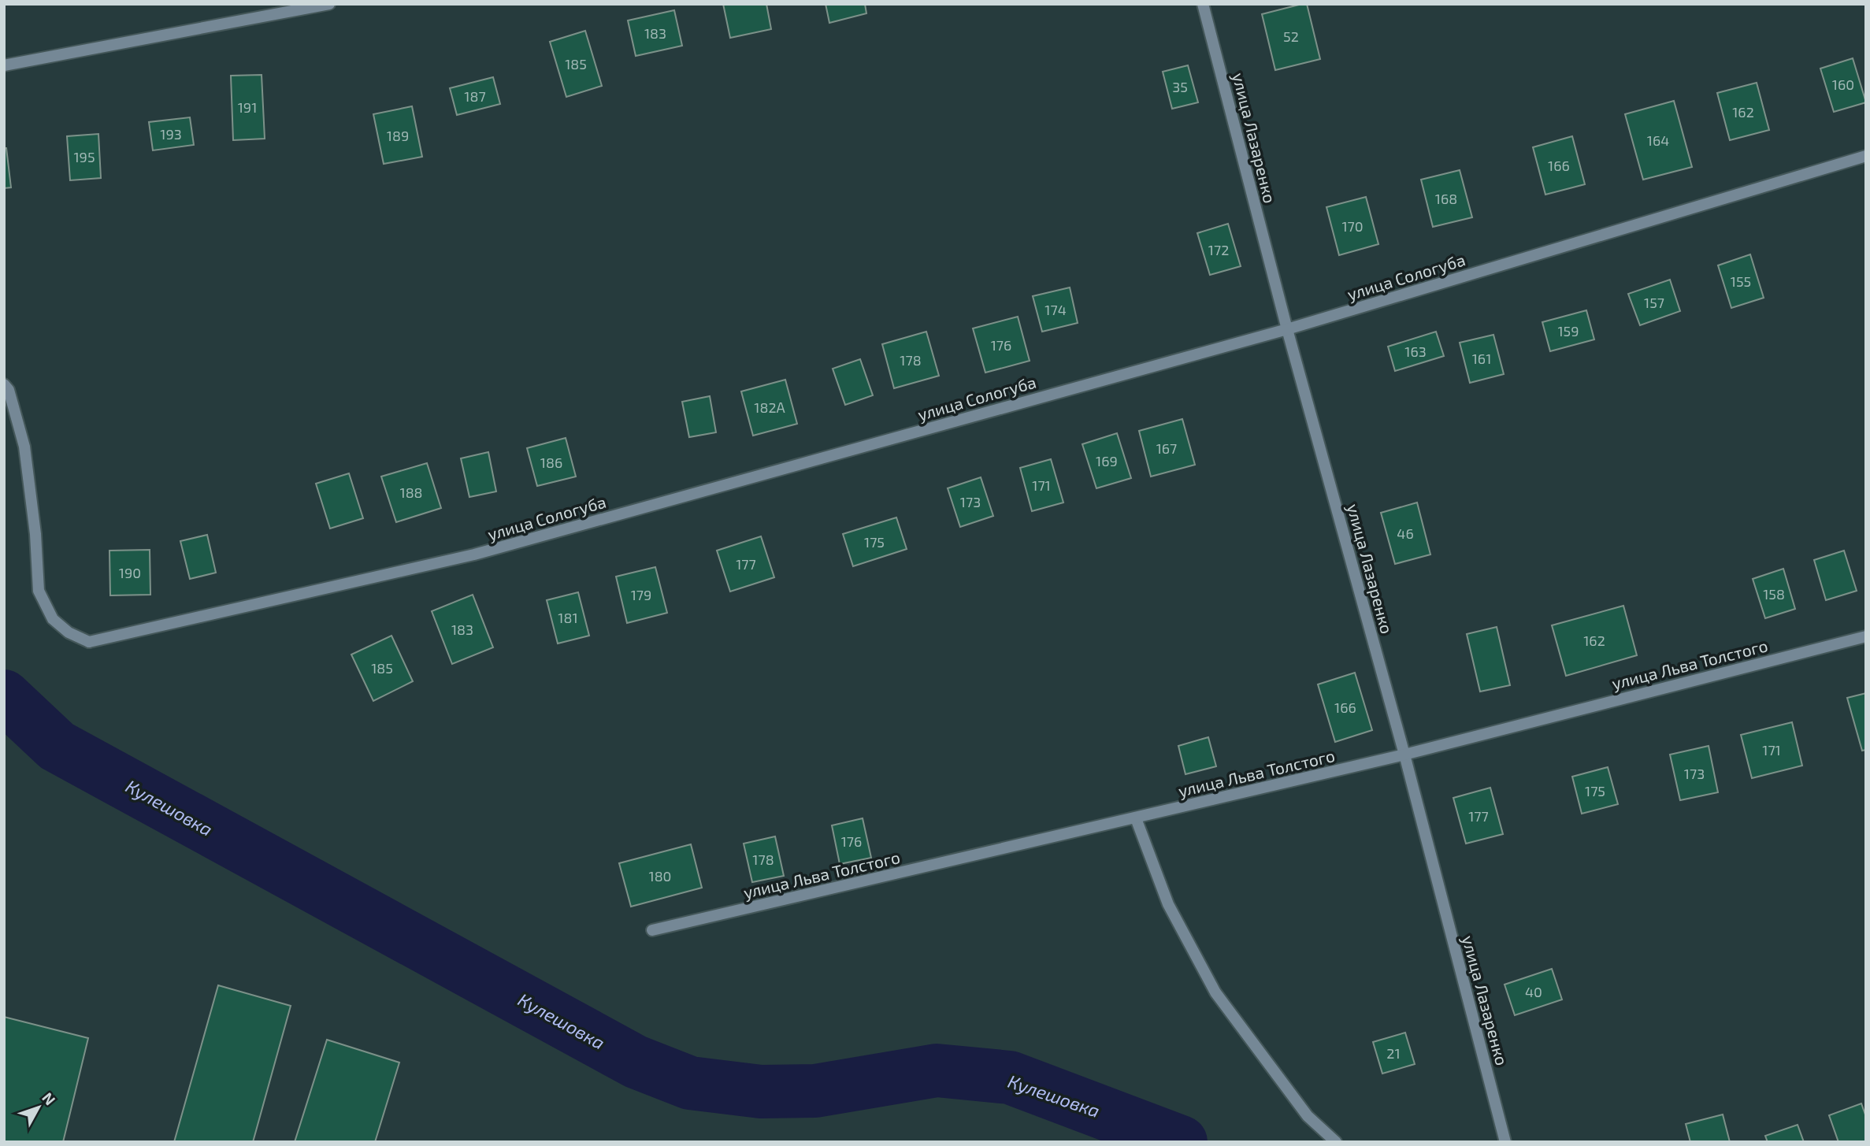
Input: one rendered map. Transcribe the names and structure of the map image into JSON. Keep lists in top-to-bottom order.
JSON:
{
  "streets": {
    "street": ["улица Лазаренко", "улица Сологуба", "улица Льва Толстого"]
  },
  "crossings": [
    ["улица Лазаренко", "улица Сологуба"],
    ["улица Лазаренко", "улица Льва Толстого"]
  ],
  "water": ["Кулешовка"],
  "house_numbers": [
    "183",
    "52",
    "185",
    "160",
    "35",
    "187",
    "191",
    "162",
    "193",
    "189",
    "164",
    "195",
    "166",
    "168",
    "170",
    "172",
    "155",
    "157",
    "174",
    "159",
    "176",
    "163",
    "161",
    "178",
    "182А",
    "167",
    "169",
    "186",
    "171",
    "188",
    "173",
    "46",
    "175",
    "177",
    "190",
    "158",
    "179",
    "181",
    "183",
    "162",
    "185",
    "166",
    "171",
    "173",
    "175",
    "177",
    "176",
    "178",
    "180",
    "40",
    "21"
  ],
  "north": "top right"
}
